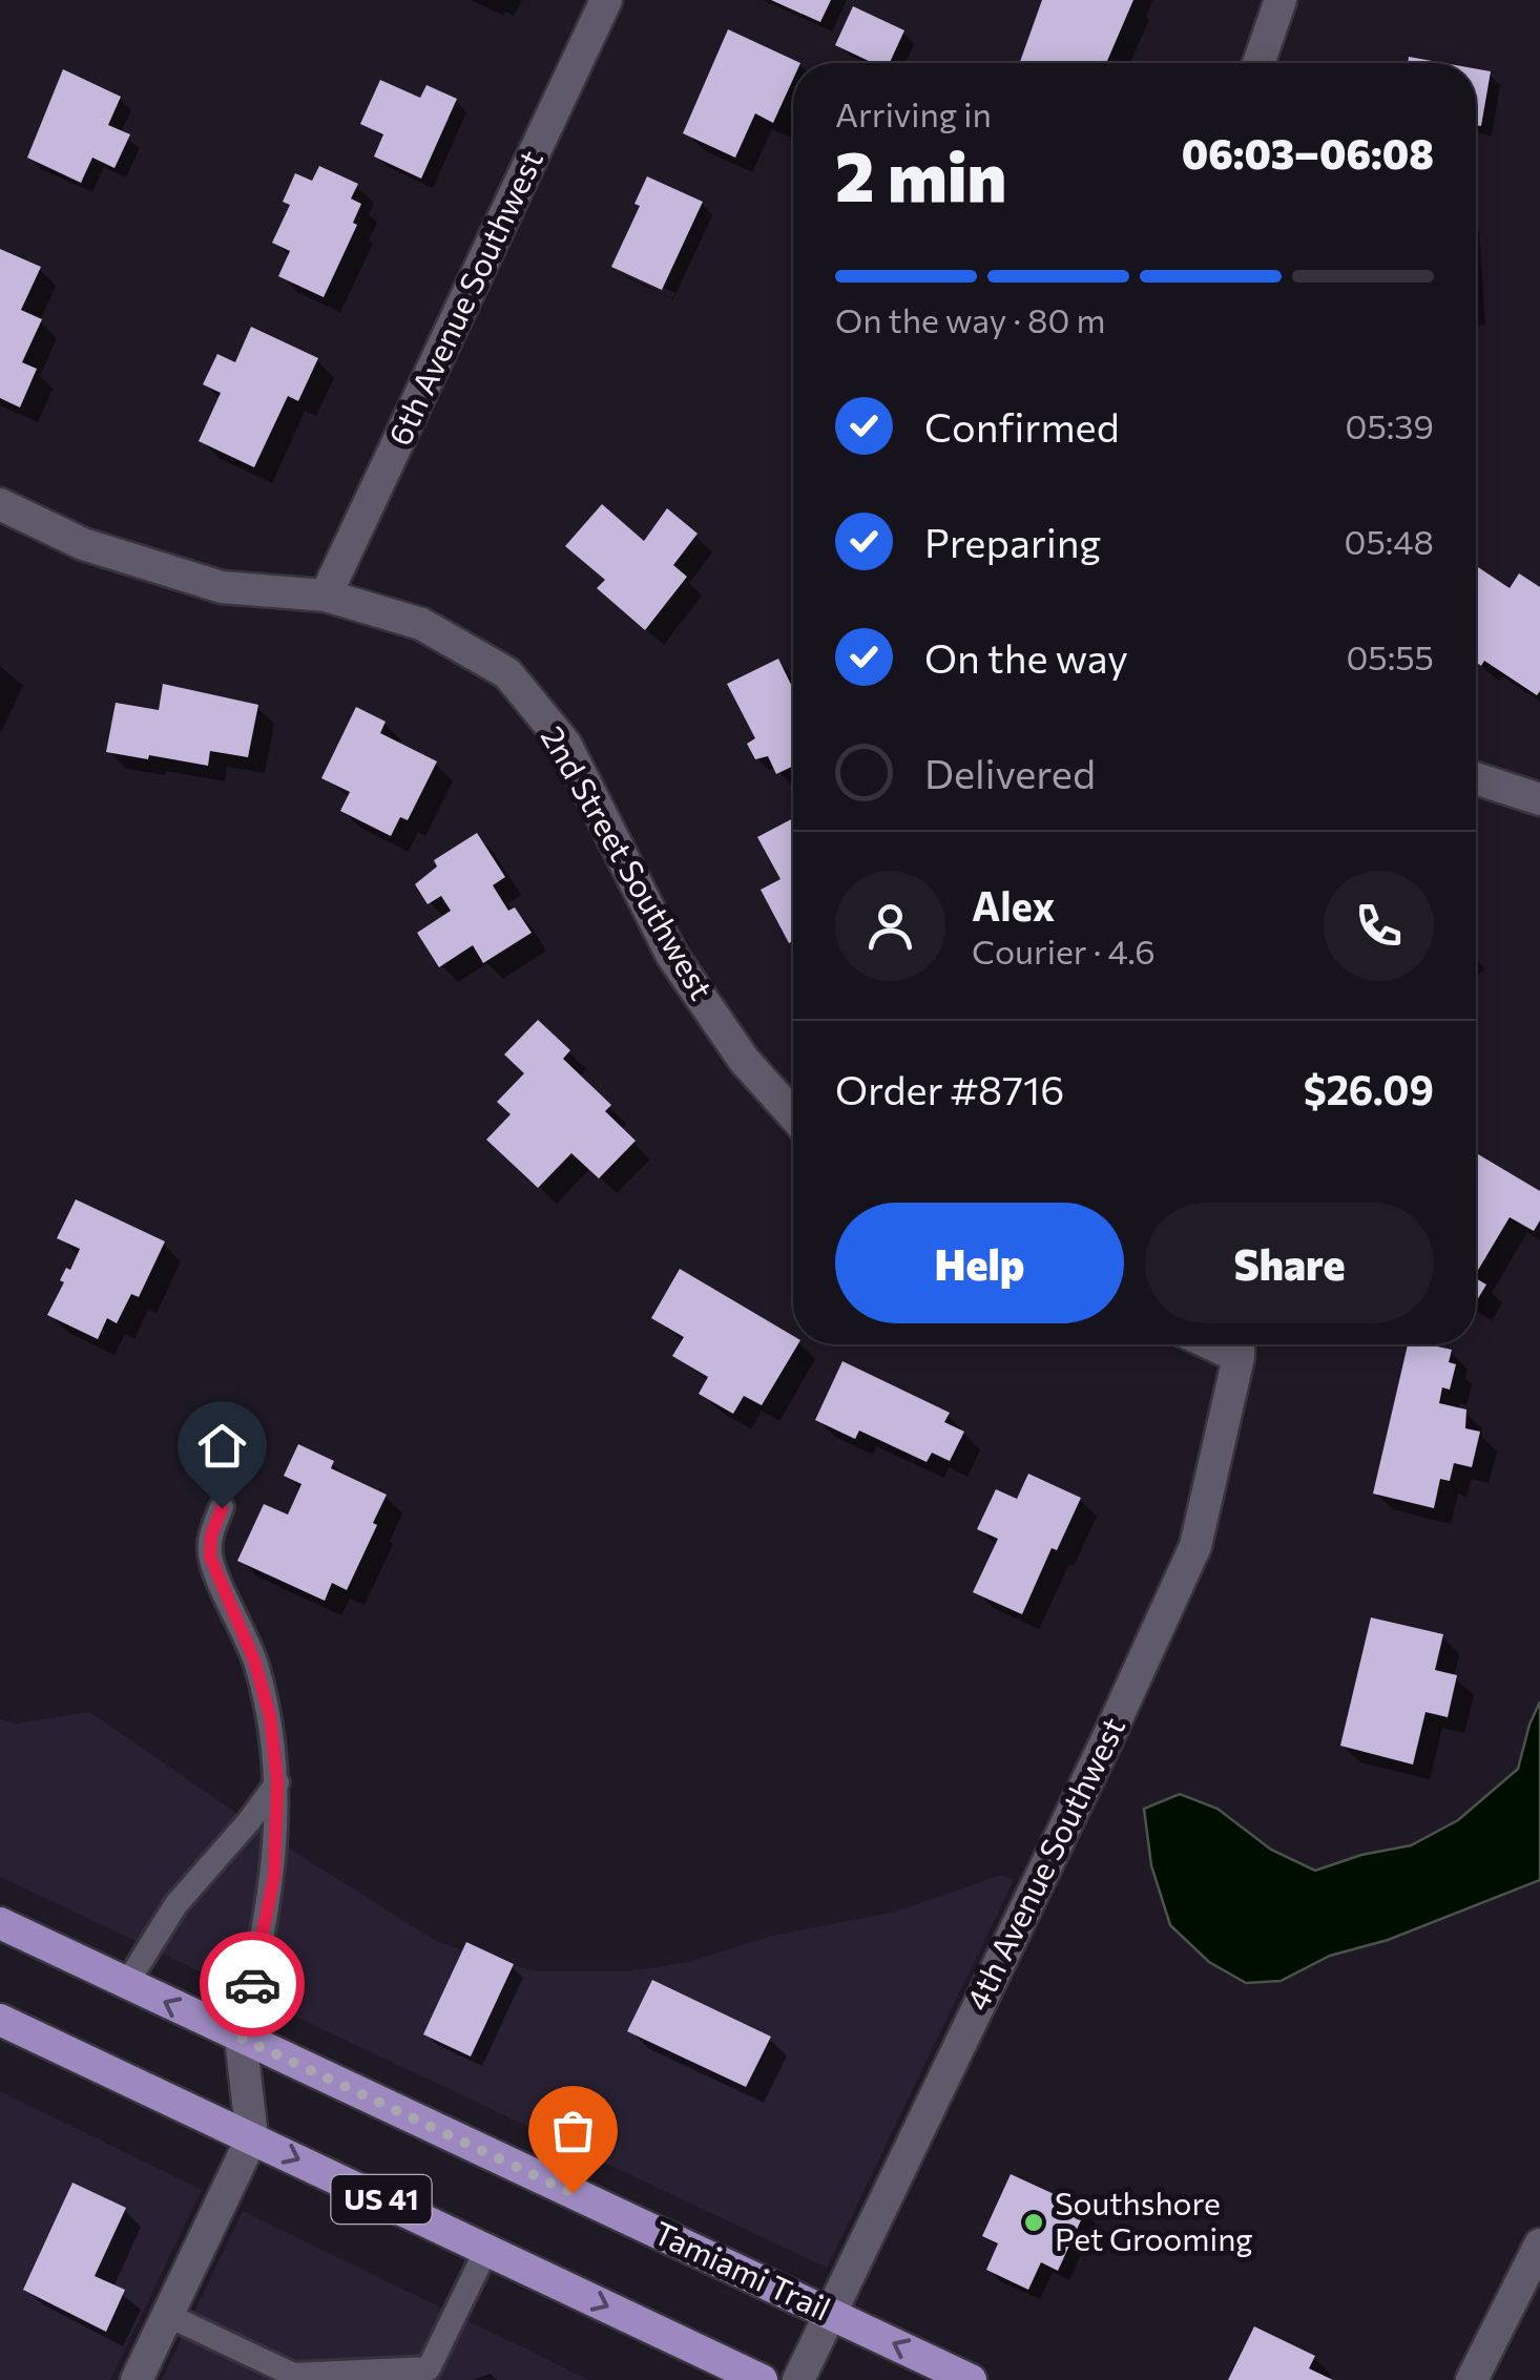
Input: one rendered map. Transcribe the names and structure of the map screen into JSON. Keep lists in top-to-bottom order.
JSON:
{
  "streets": {
    "main road": ["US 41", "Tamiami Trail"],
    "street": ["6th Avenue Southwest", "2nd Street Southwest", "4th Avenue Southwest"]
  },
  "crossings": [
    ["6th Avenue Southwest", "2nd Street Southwest"],
    ["4th Avenue Southwest", "Tamiami Trail"]
  ],
  "places": ["Southshore Pet Grooming"],
  "page": {
    "heading": ["2 min", "Arriving in", "06:03–06:08"],
    "panel": [
      "Alex",
      "Courier · 4.6",
      "Order #8716",
      "$26.09"
    ],
    "bar": "On the way · 80 m",
    "list": [
      ["Confirmed", "05:39"],
      ["Preparing", "05:48"],
      ["On the way", "05:55"],
      "Delivered"
    ],
    "buttons": ["Help", "Share"]
  }
}
